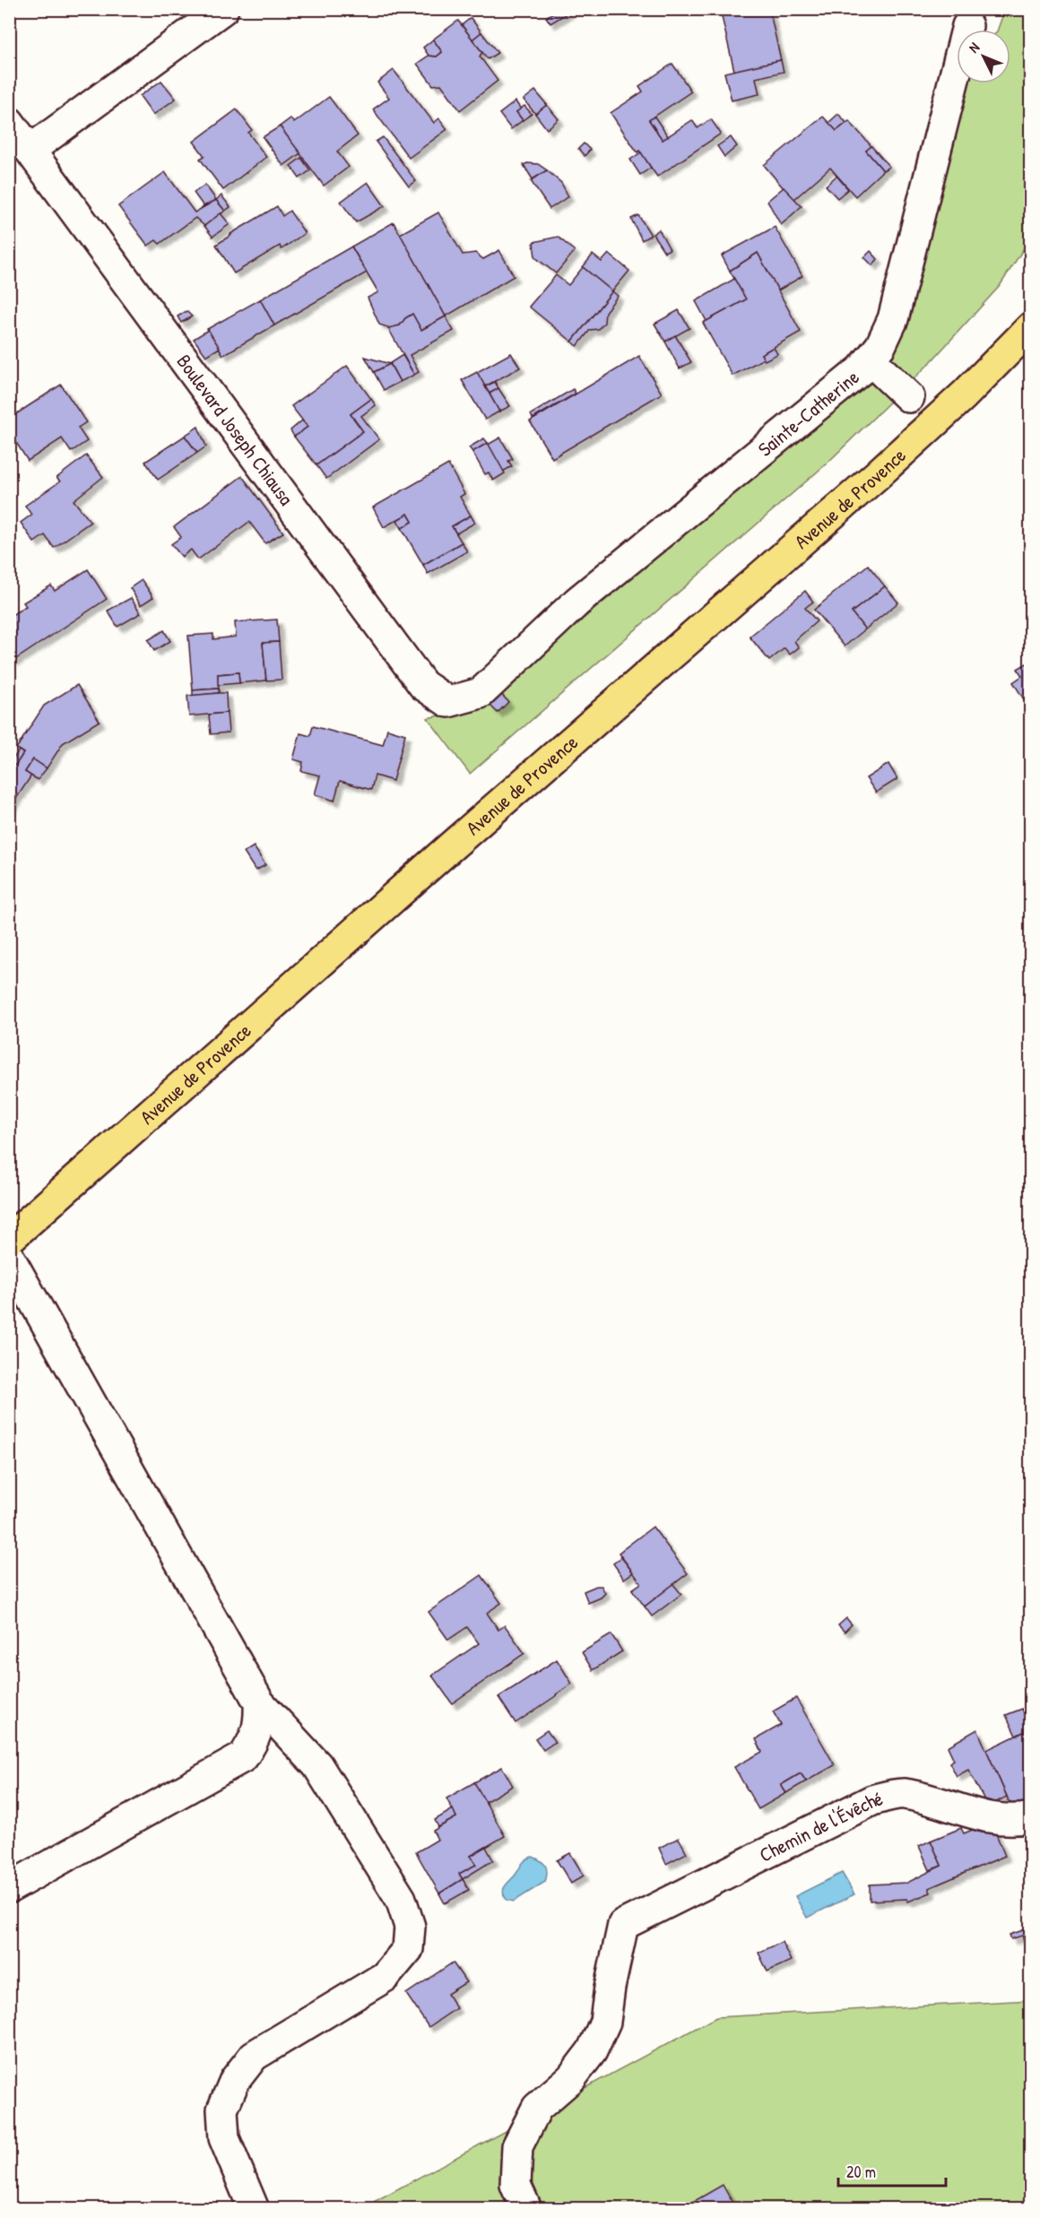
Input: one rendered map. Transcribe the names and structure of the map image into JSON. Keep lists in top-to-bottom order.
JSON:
{
  "streets": {
    "main road": ["Avenue de Provence"],
    "street": ["Sainte-Catherine", "Boulevard Joseph Chiausa", "Chemin de l'Évêché"]
  },
  "crossings": [
    ["Sainte-Catherine", "Boulevard Joseph Chiausa"]
  ],
  "scale_bar": "20 m",
  "north": "top left"
}
